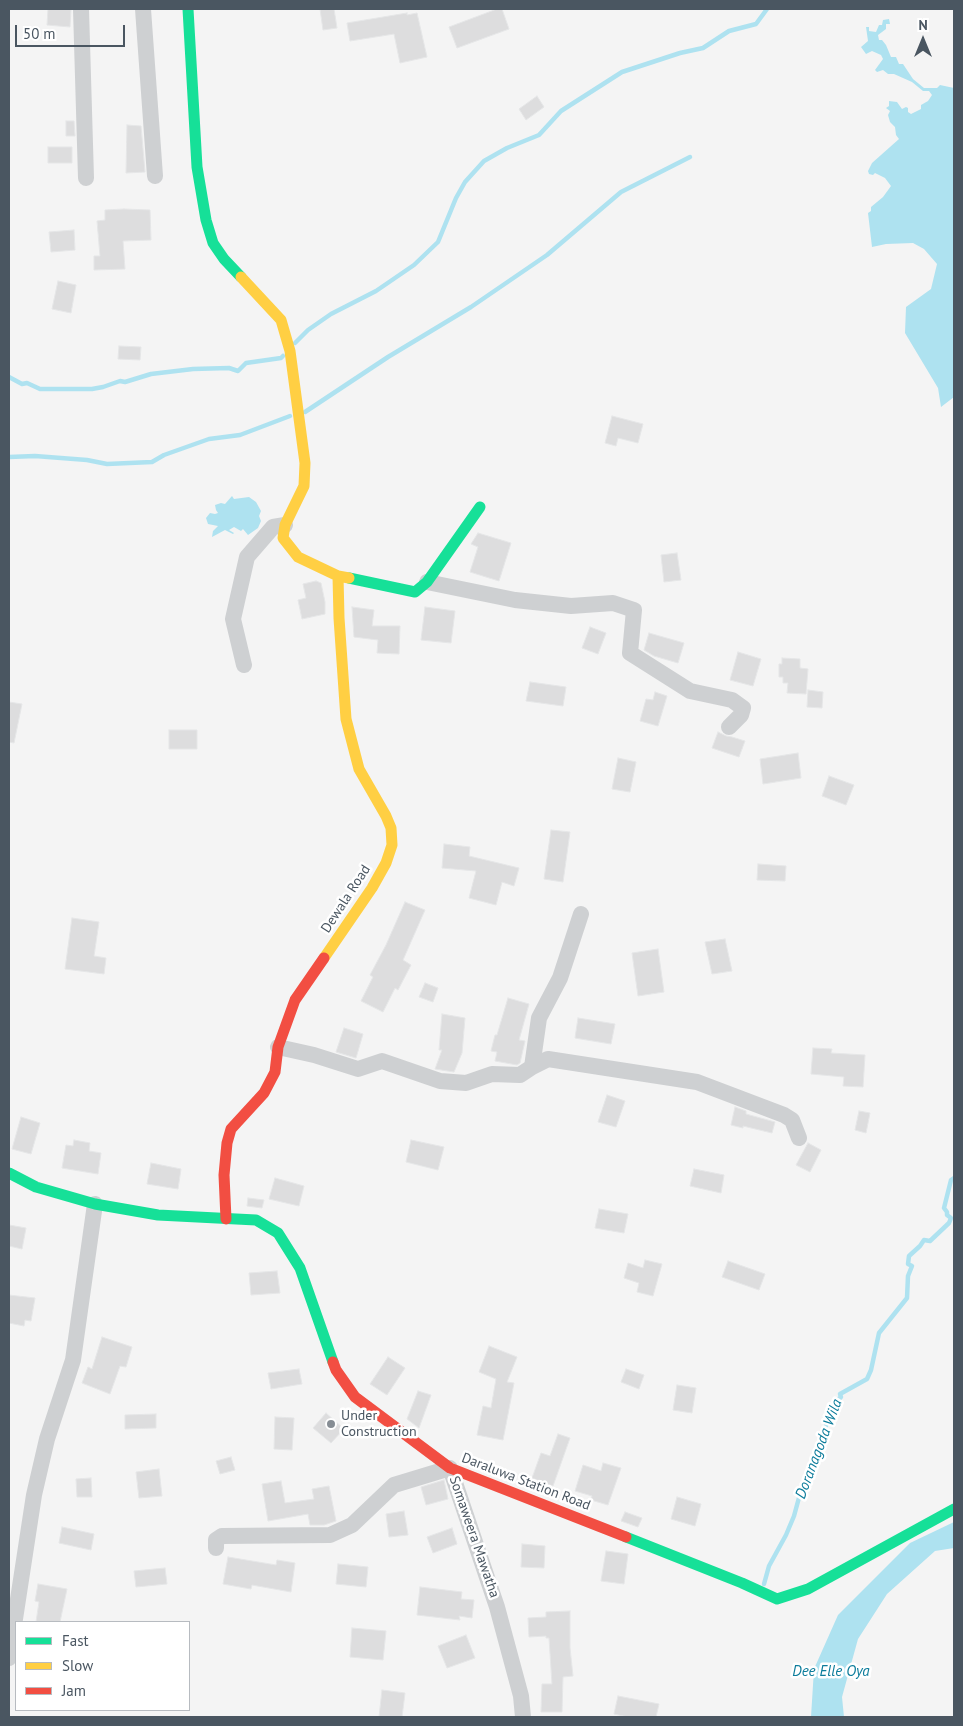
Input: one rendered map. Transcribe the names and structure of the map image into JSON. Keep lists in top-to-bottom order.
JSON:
{
  "streets": {
    "street": ["Dewala Road", "Daraluwa Station Road", "Somaweera Mawatha"]
  },
  "crossings": [
    ["Dewala Road", "Daraluwa Station Road"],
    ["Daraluwa Station Road", "Somaweera Mawatha"]
  ],
  "water": ["Doranagoda Wila", "Dee Elle Oya"],
  "places": ["Under Construction"],
  "legend": ["Fast", "Slow", "Jam"],
  "scale_bar": "50 m",
  "north": "top"
}
